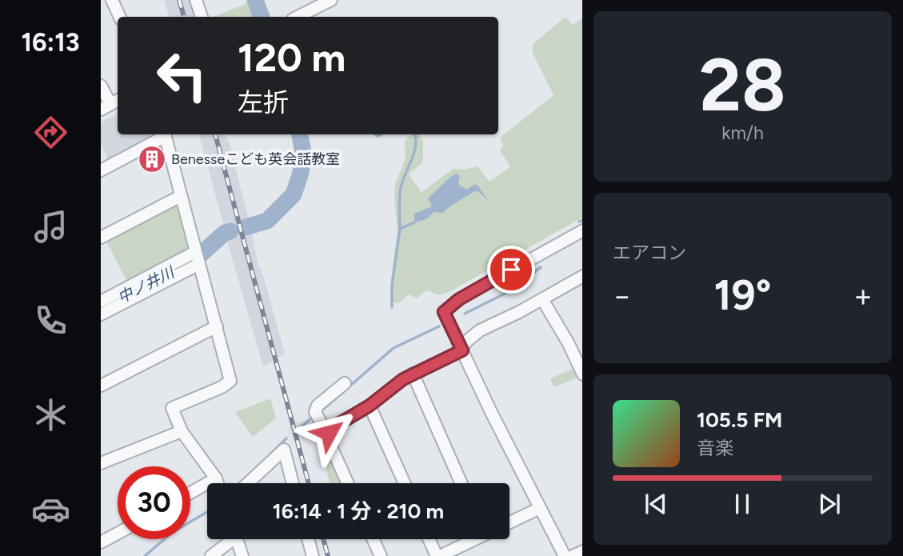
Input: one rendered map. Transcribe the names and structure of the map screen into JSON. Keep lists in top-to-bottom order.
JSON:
{
  "water": ["中ノ井川"],
  "places": {
    "building": ["Benesseこども英会話教室"]
  },
  "page": {
    "tabs": "16:13",
    "tile": [
      ["28", "km/h"],
      "エアコン"
    ],
    "turn": ["120 m", "左折"],
    "heat": ["−", "19°", "+"],
    "song": ["105.5 FM", "音楽"],
    "limit": "30",
    "trip": "16:14 · 1 分 · 210 m"
  }
}
